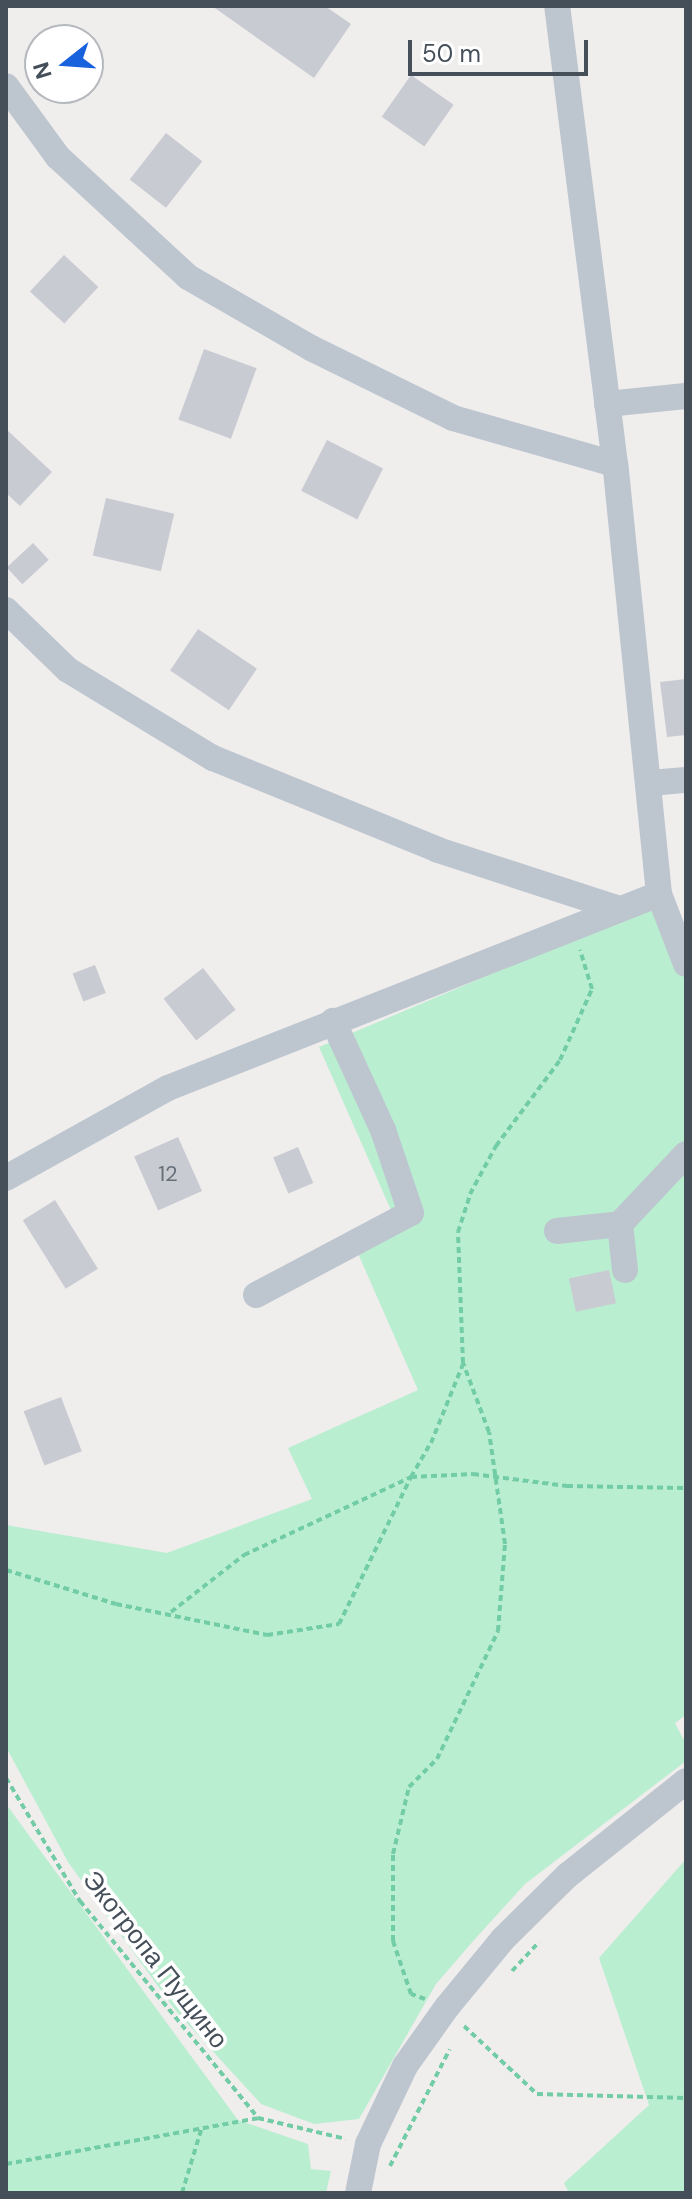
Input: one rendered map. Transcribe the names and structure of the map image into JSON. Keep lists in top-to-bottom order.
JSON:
{
  "streets": {
    "path": ["Экотропа Пущино"]
  },
  "house_numbers": ["12"],
  "scale_bar": "50 m",
  "north": "left"
}
